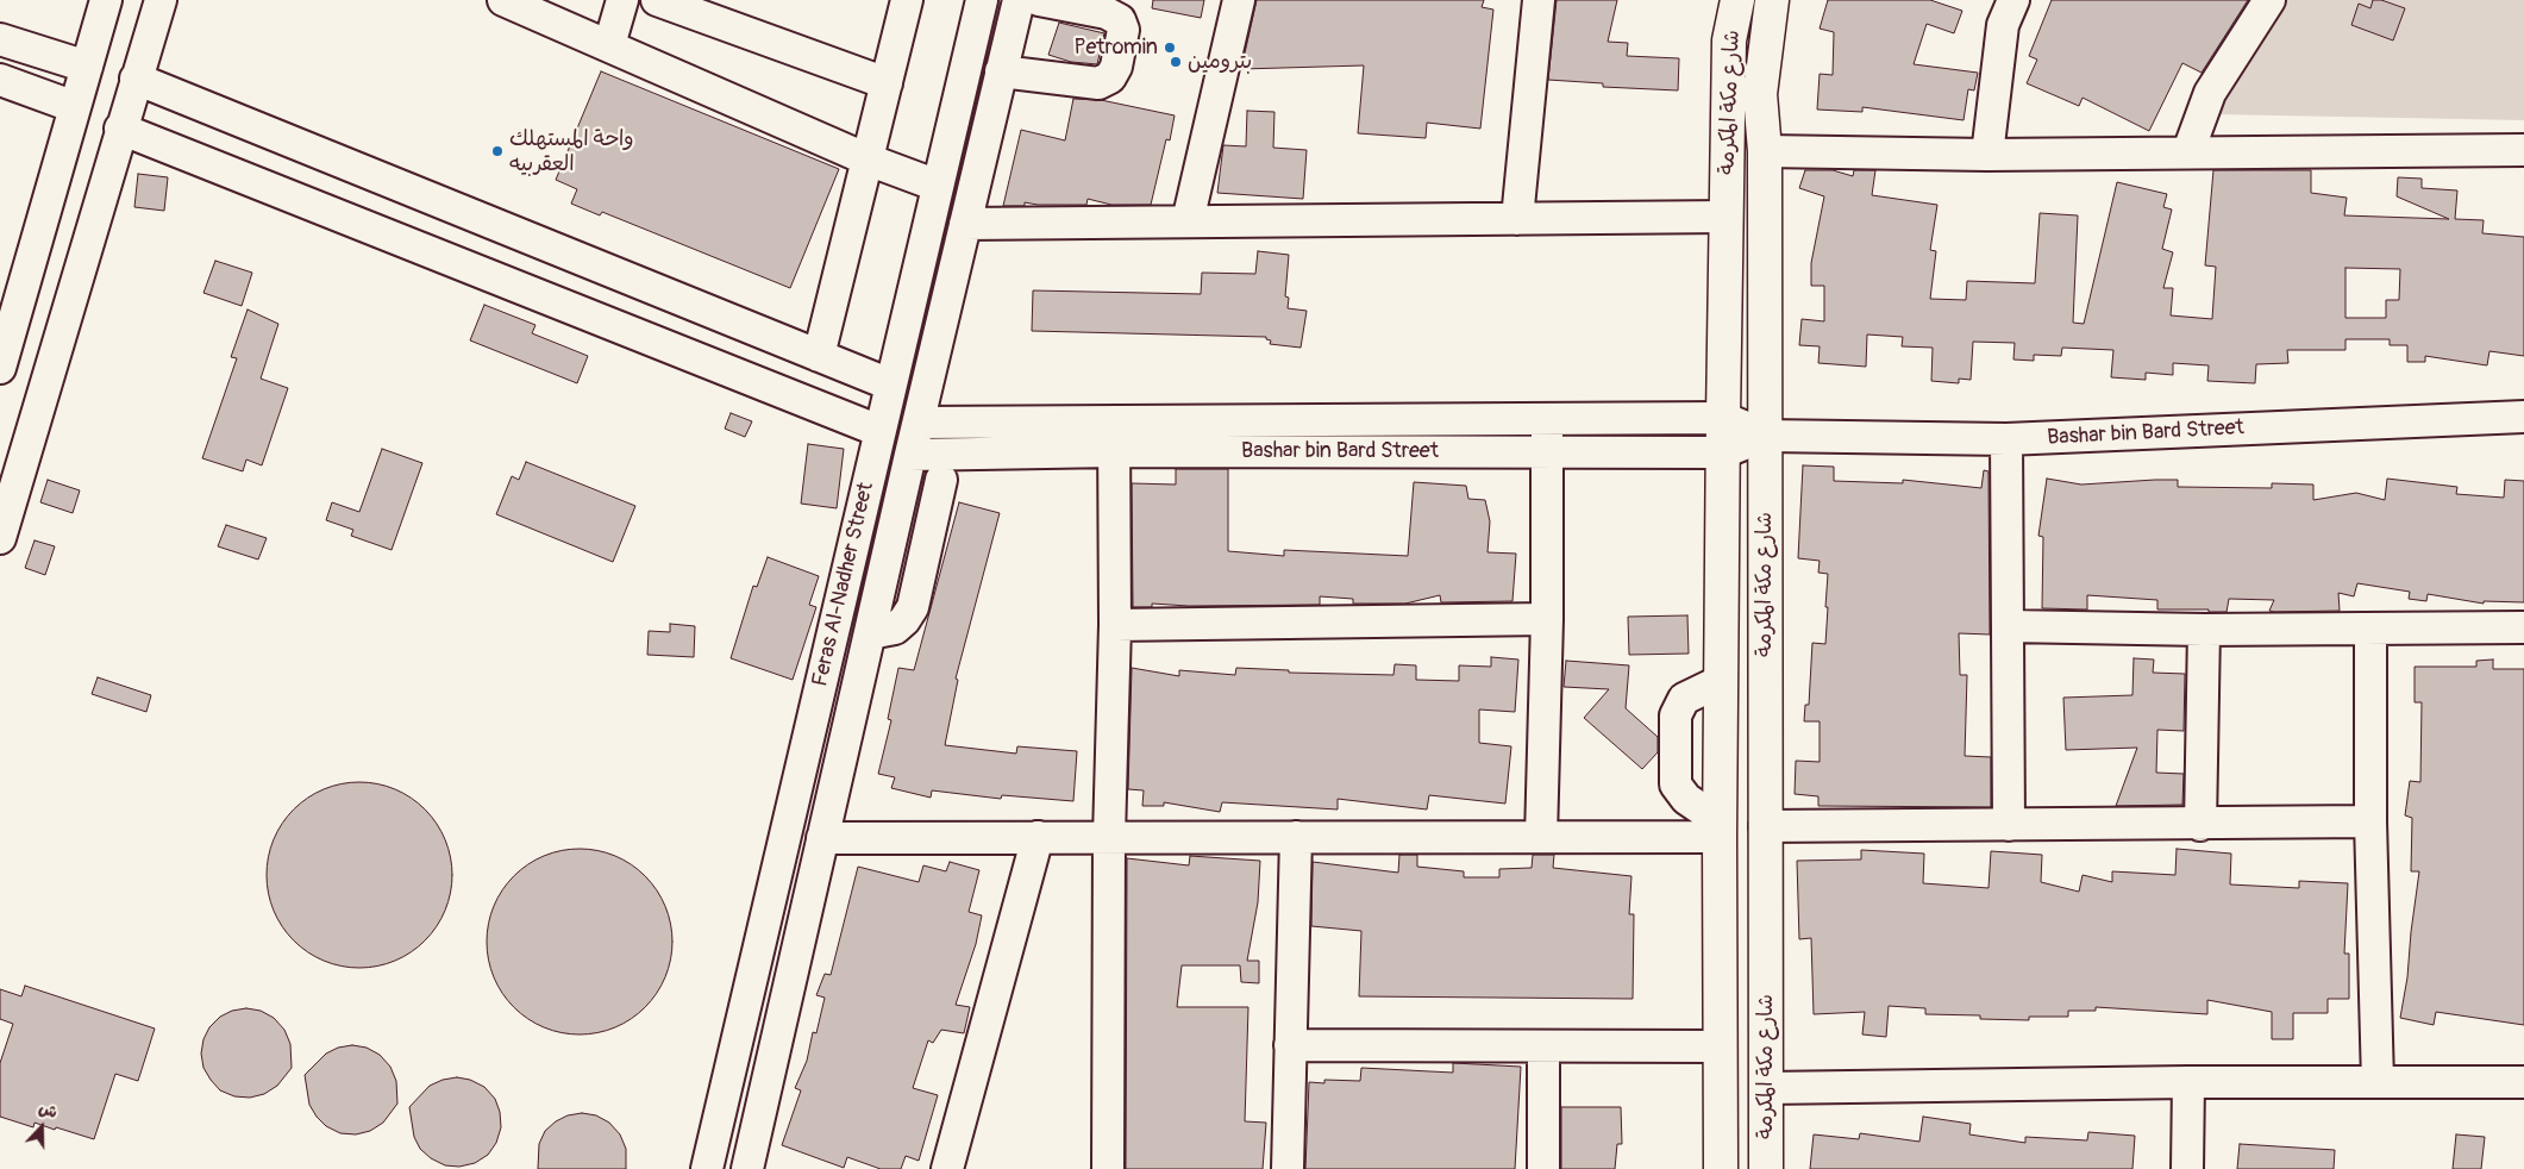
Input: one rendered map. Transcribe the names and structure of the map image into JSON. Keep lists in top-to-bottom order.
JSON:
{
  "streets": {
    "main road": ["شارع مكة المكرمة"],
    "street": ["Bashar bin Bard Street", "Feras Al-Nadher Street"]
  },
  "crossings": [
    ["شارع مكة المكرمة", "Bashar bin Bard Street"],
    ["Bashar bin Bard Street", "Feras Al-Nadher Street"]
  ],
  "places": ["Petromin", "بترومين", "واحة المستهلك العقربيه"],
  "north": "top"
}
